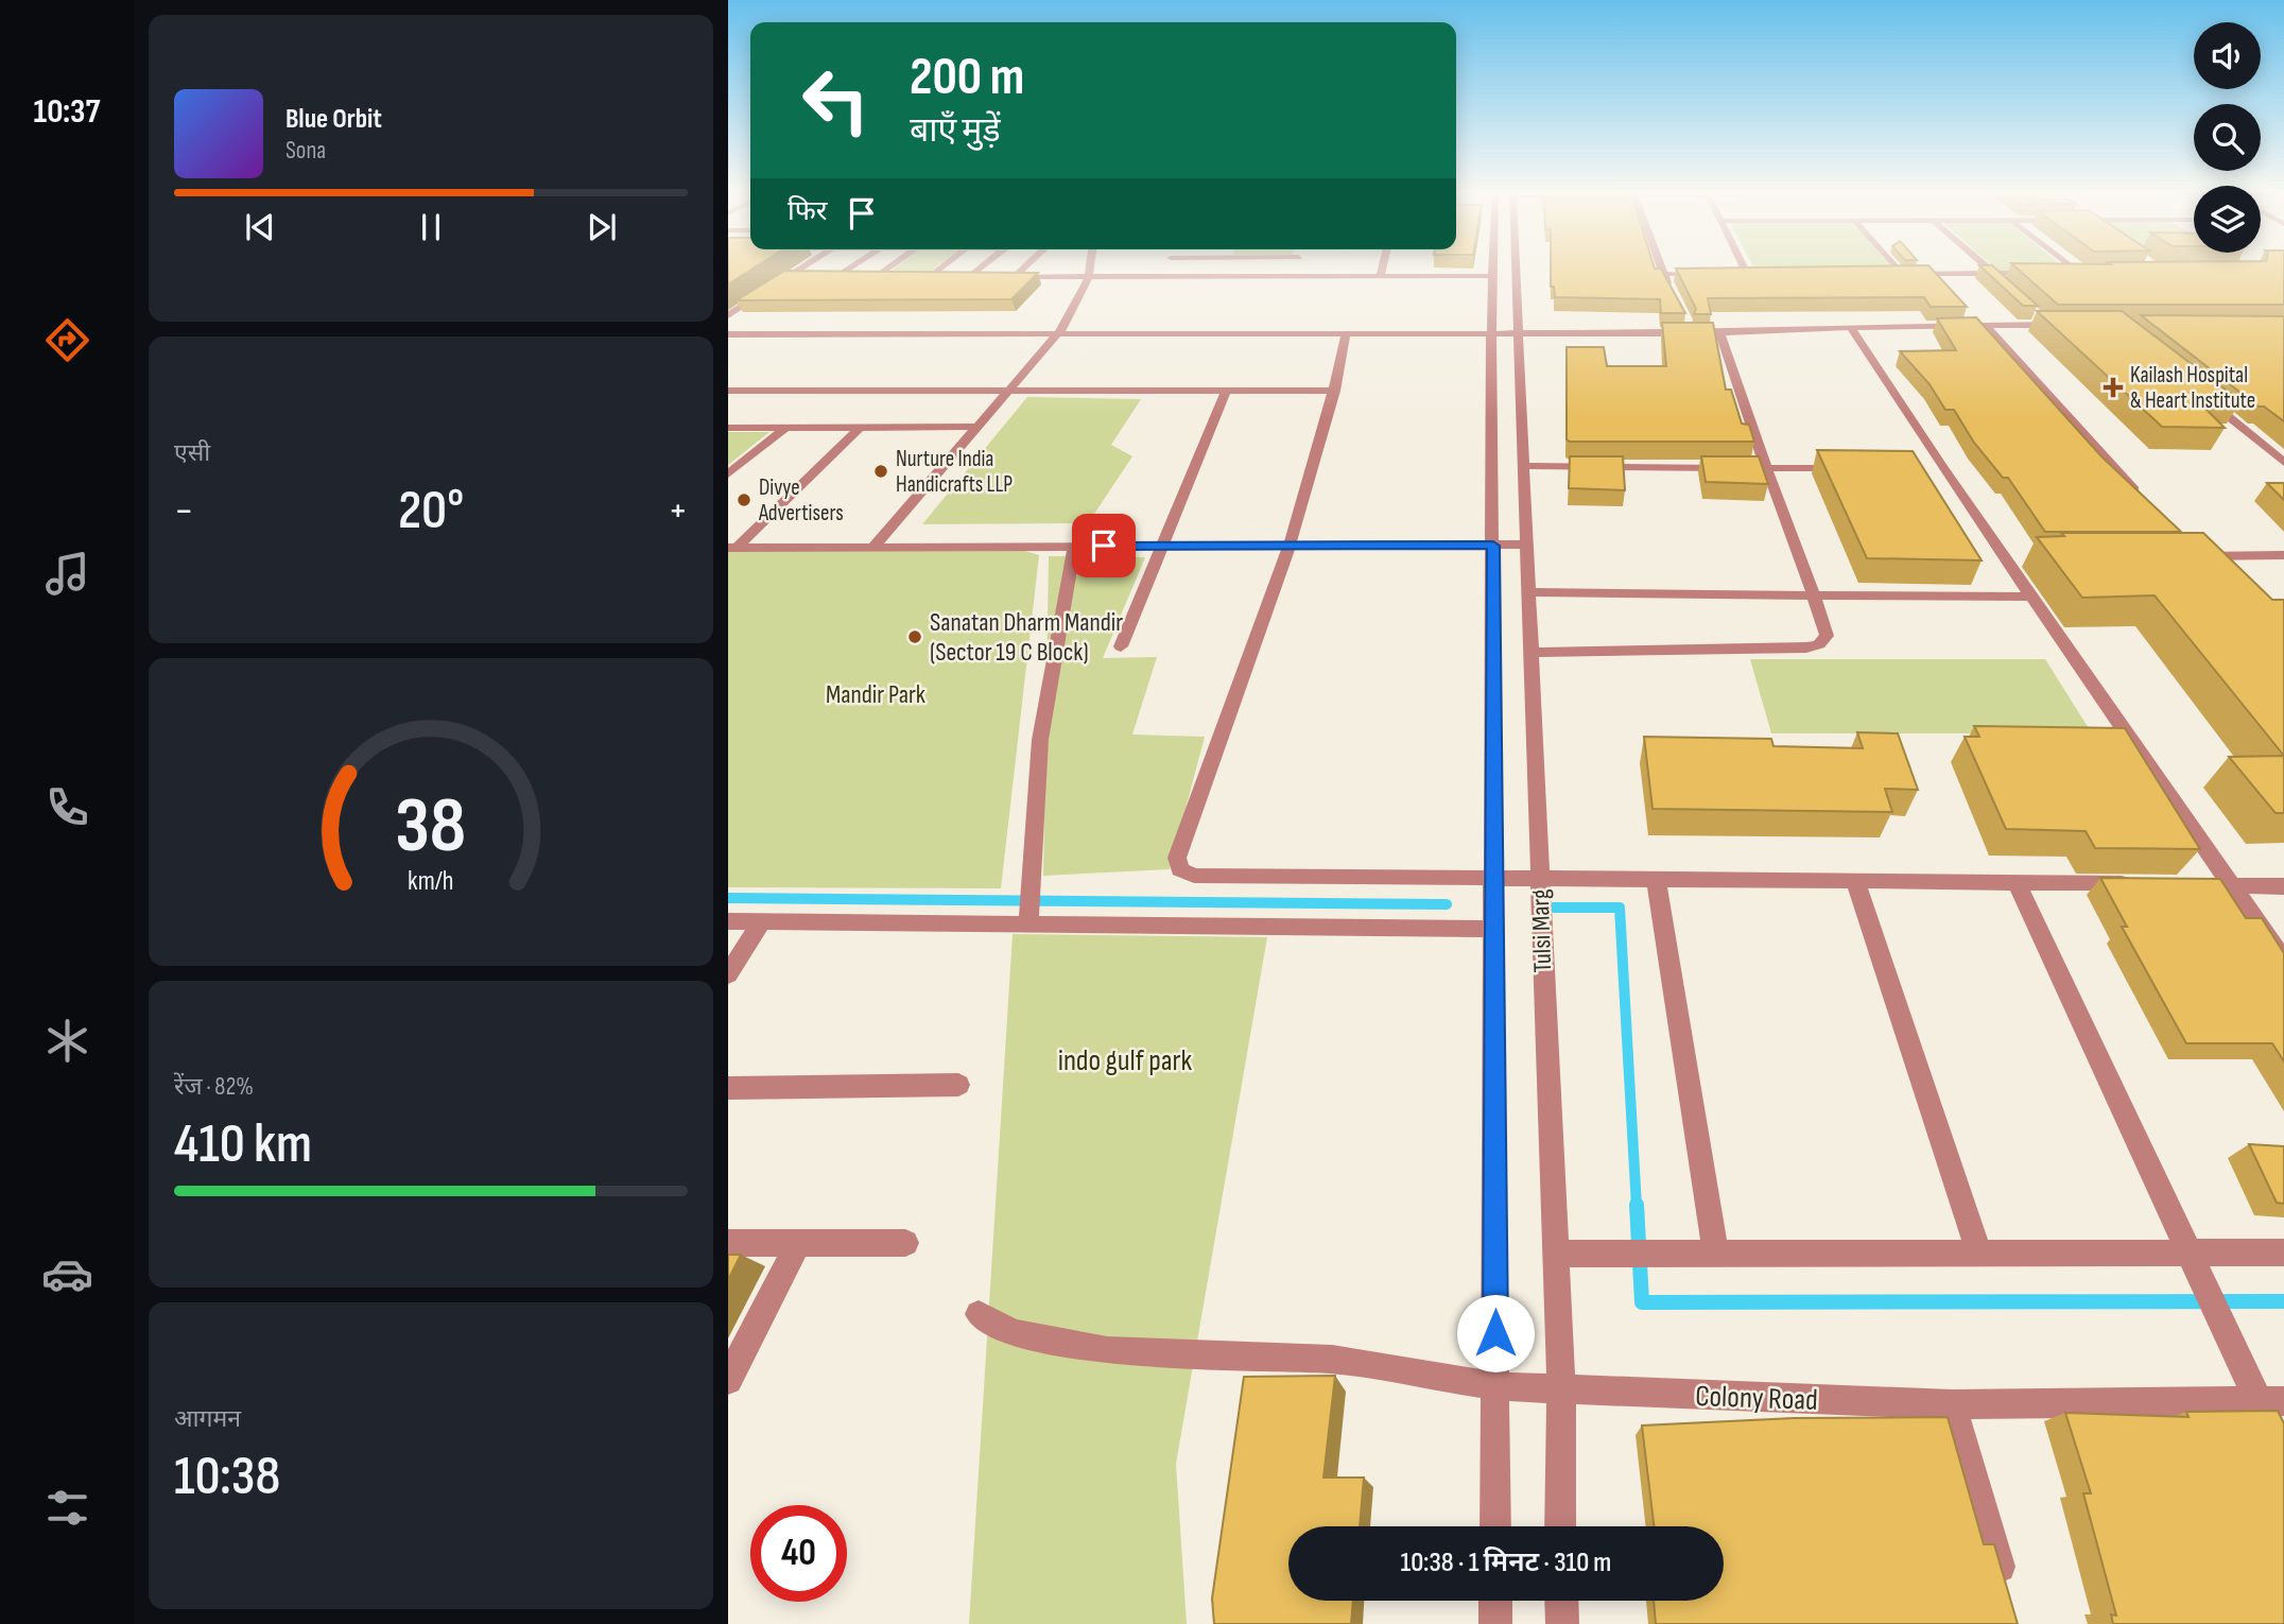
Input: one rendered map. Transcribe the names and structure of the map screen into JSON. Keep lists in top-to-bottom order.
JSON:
{
  "streets": {
    "street": ["Tulsi Marg", "Colony Road"]
  },
  "crossings": [
    ["Tulsi Marg", "Colony Road"]
  ],
  "parks": ["Mandir Park", "indo gulf park"],
  "places": {
    "health": ["Kailash Hospital & Heart Institute"],
    "other": ["Nurture India Handicrafts LLP", "Divye Advertisers", "Sanatan Dharm Mandir (Sector 19 C Block)"]
  },
  "page": {
    "tabs": "10:37",
    "turn": ["200 m", "बाएँ मुड़ें"],
    "song": ["Blue Orbit", "Sona"],
    "then": "फिर",
    "tile": [
      "एसी",
      ["रेंज · 82%", "410 km"],
      ["आगमन", "10:38"]
    ],
    "heat": ["−", "20°", "+"],
    "limit": "40",
    "trip": "10:38 · 1 मिनट · 310 m",
    "gauge": ["38", "km/h"]
  }
}
